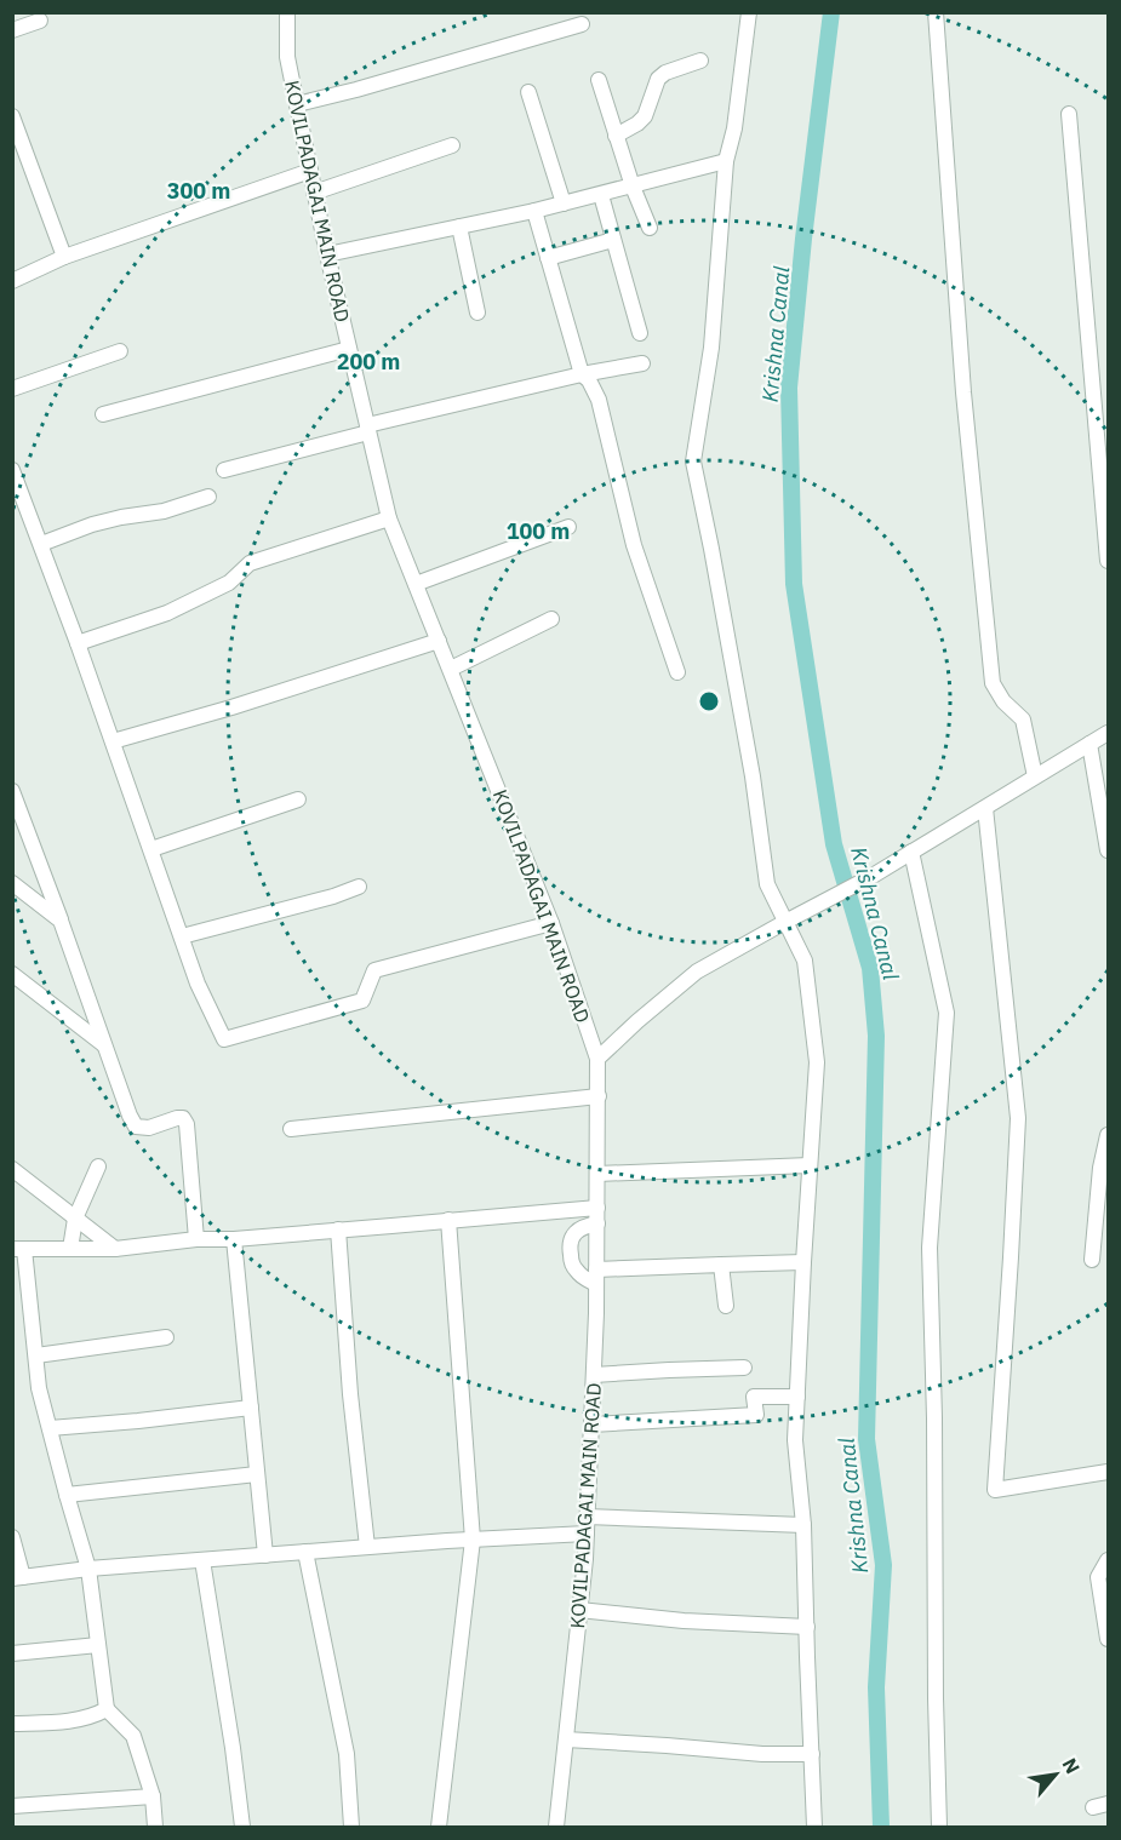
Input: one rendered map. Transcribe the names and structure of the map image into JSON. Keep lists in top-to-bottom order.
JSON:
{
  "streets": {
    "street": ["KOVILPADAGAI MAIN ROAD"]
  },
  "water": ["Krishna Canal"],
  "north": "top right",
  "rings": ["300 m", "200 m", "100 m"]
}
